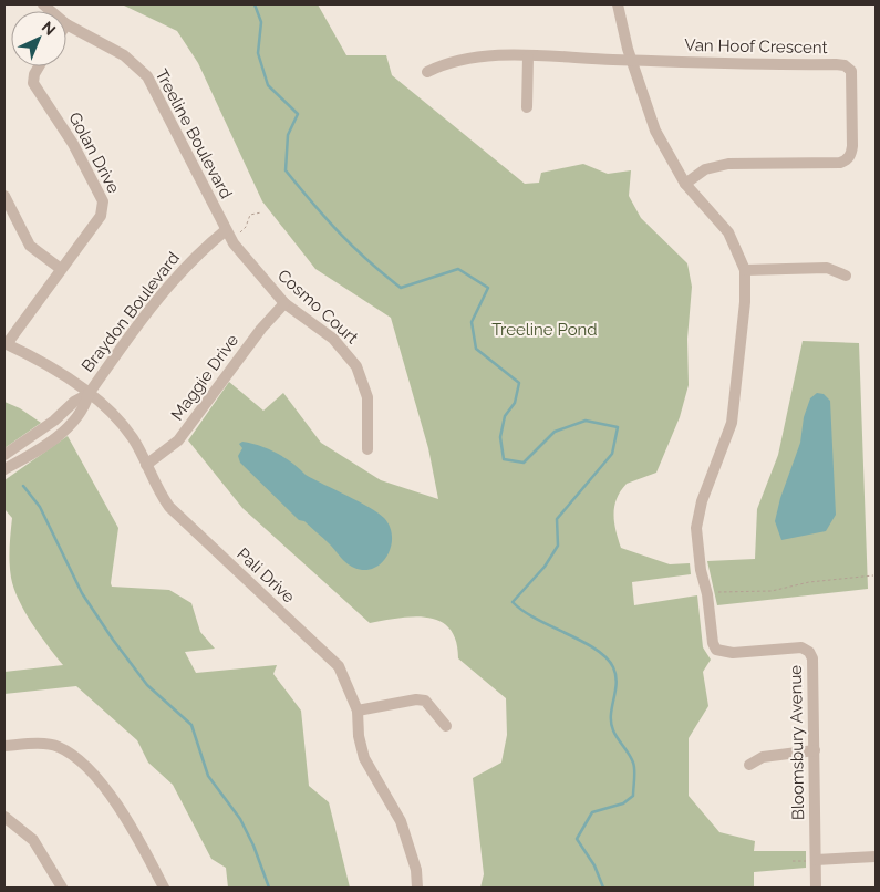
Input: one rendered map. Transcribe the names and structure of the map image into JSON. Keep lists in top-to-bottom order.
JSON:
{
  "streets": {
    "street": [
      "Van Hoof Crescent",
      "Treeline Boulevard",
      "Golan Drive",
      "Cosmo Court",
      "Braydon Boulevard",
      "Maggie Drive",
      "Pali Drive",
      "Bloomsbury Avenue"
    ]
  },
  "crossings": [
    ["Van Hoof Crescent", "Bloomsbury Avenue"],
    ["Treeline Boulevard", "Cosmo Court"],
    ["Treeline Boulevard", "Braydon Boulevard"],
    ["Golan Drive", "Pali Drive"],
    ["Cosmo Court", "Braydon Boulevard"],
    ["Cosmo Court", "Maggie Drive"],
    ["Braydon Boulevard", "Pali Drive"],
    ["Maggie Drive", "Pali Drive"]
  ],
  "parks": ["Treeline Pond"],
  "north": "top right"
}
